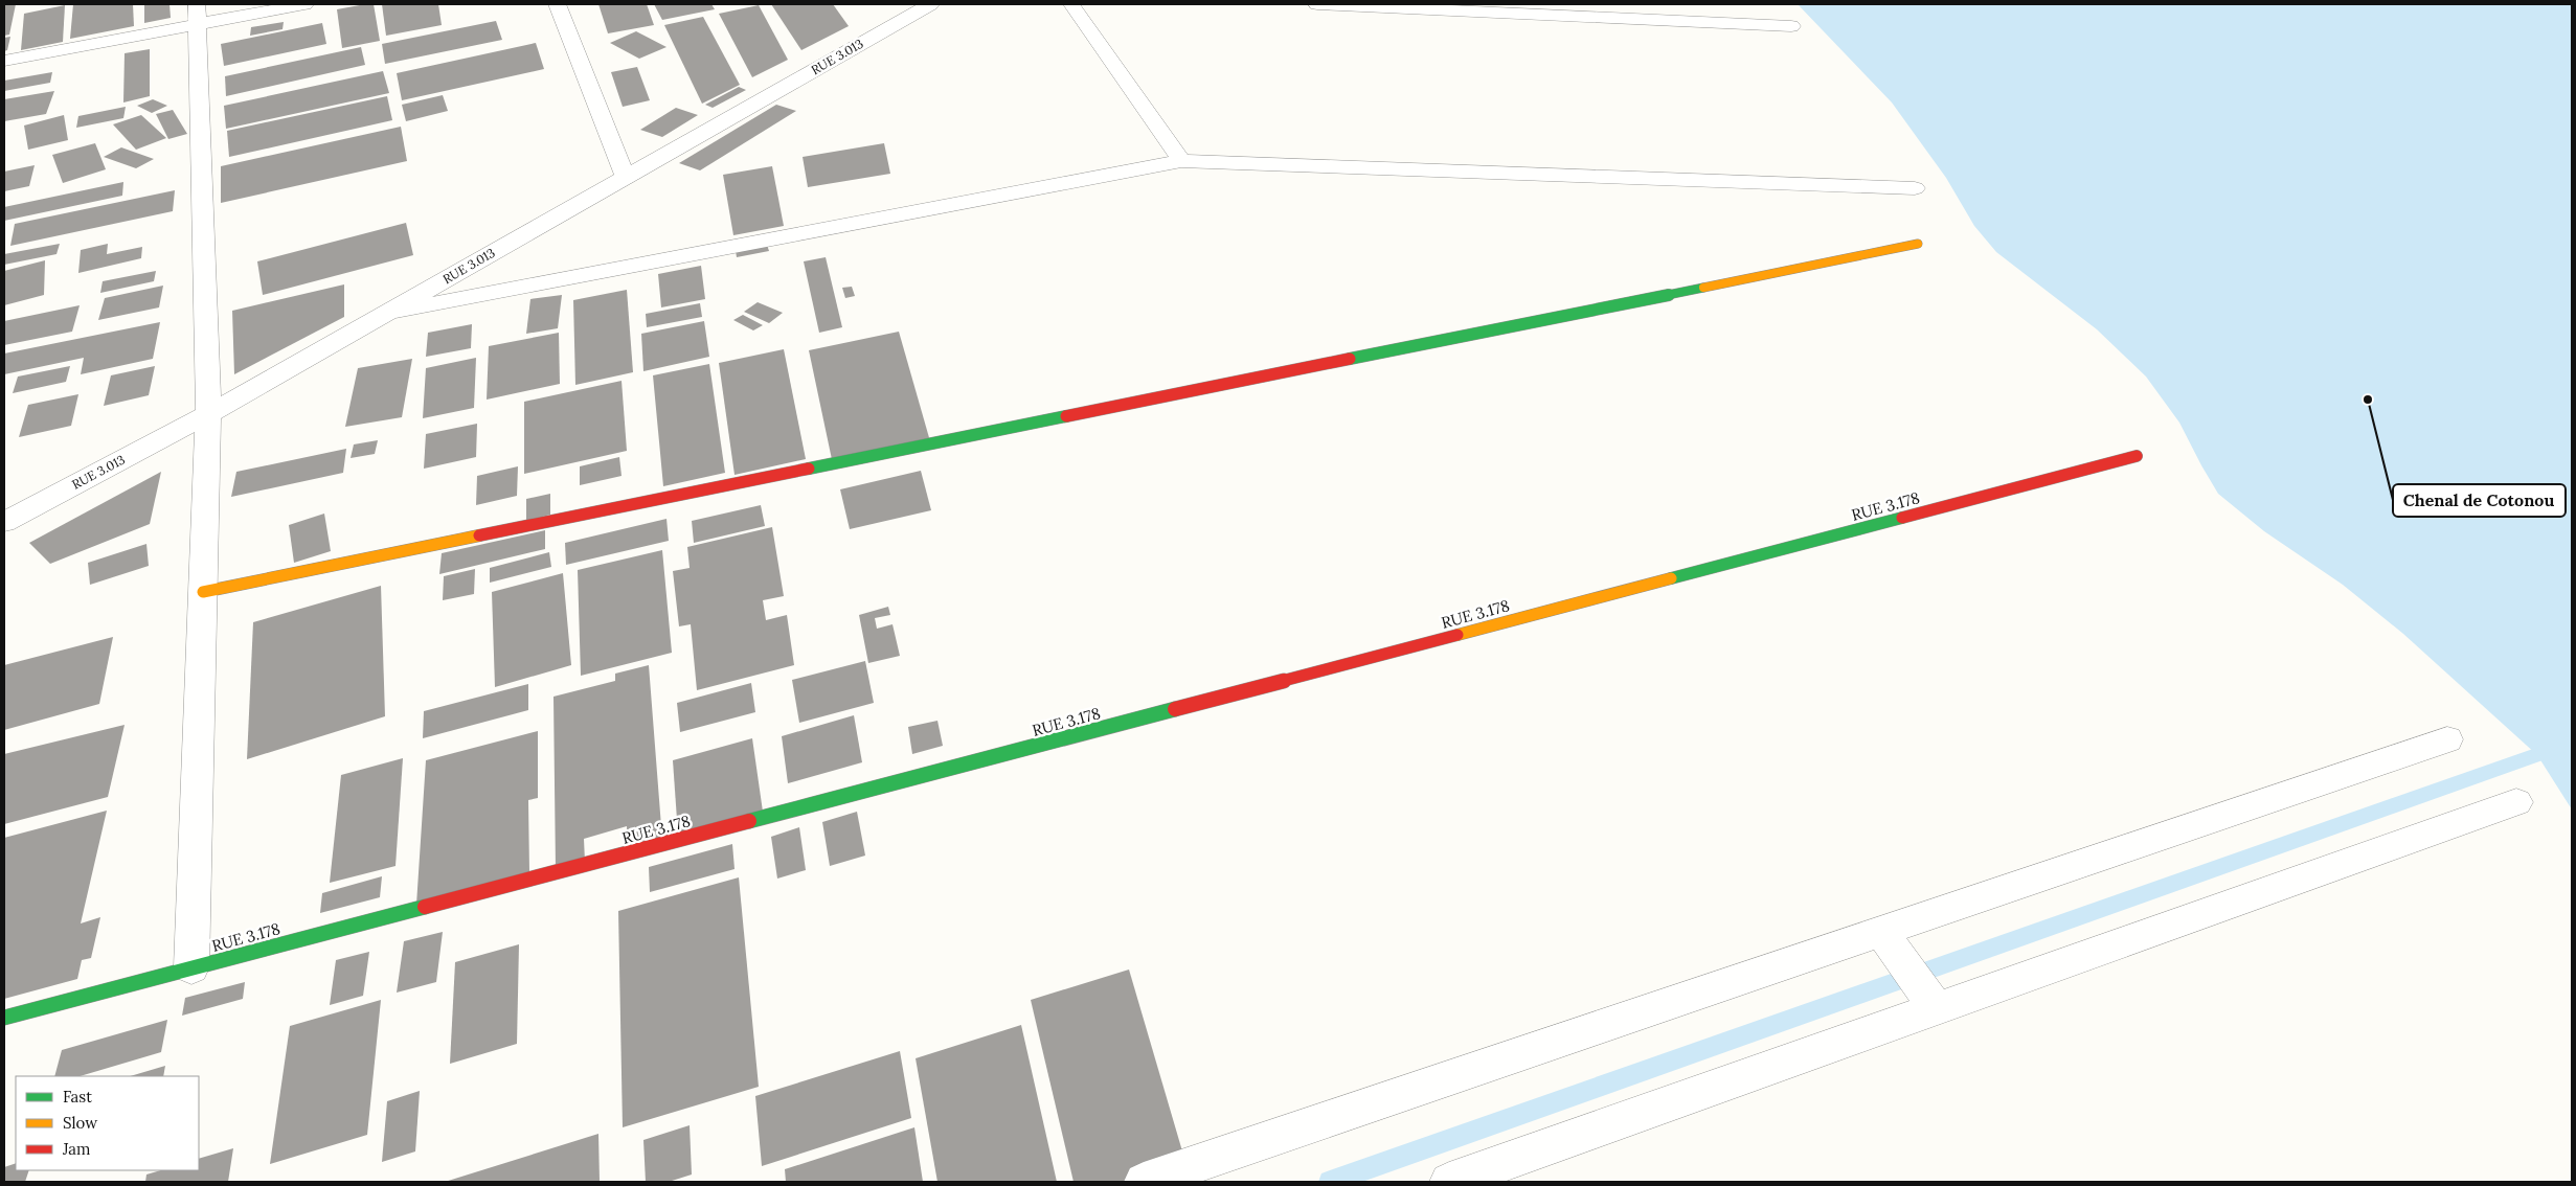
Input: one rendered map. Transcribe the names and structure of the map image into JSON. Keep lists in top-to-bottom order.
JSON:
{
  "streets": {
    "street": ["RUE 3.013", "RUE 3.178"]
  },
  "places": ["Chenal de Cotonou"],
  "legend": ["Fast", "Slow", "Jam"]
}
